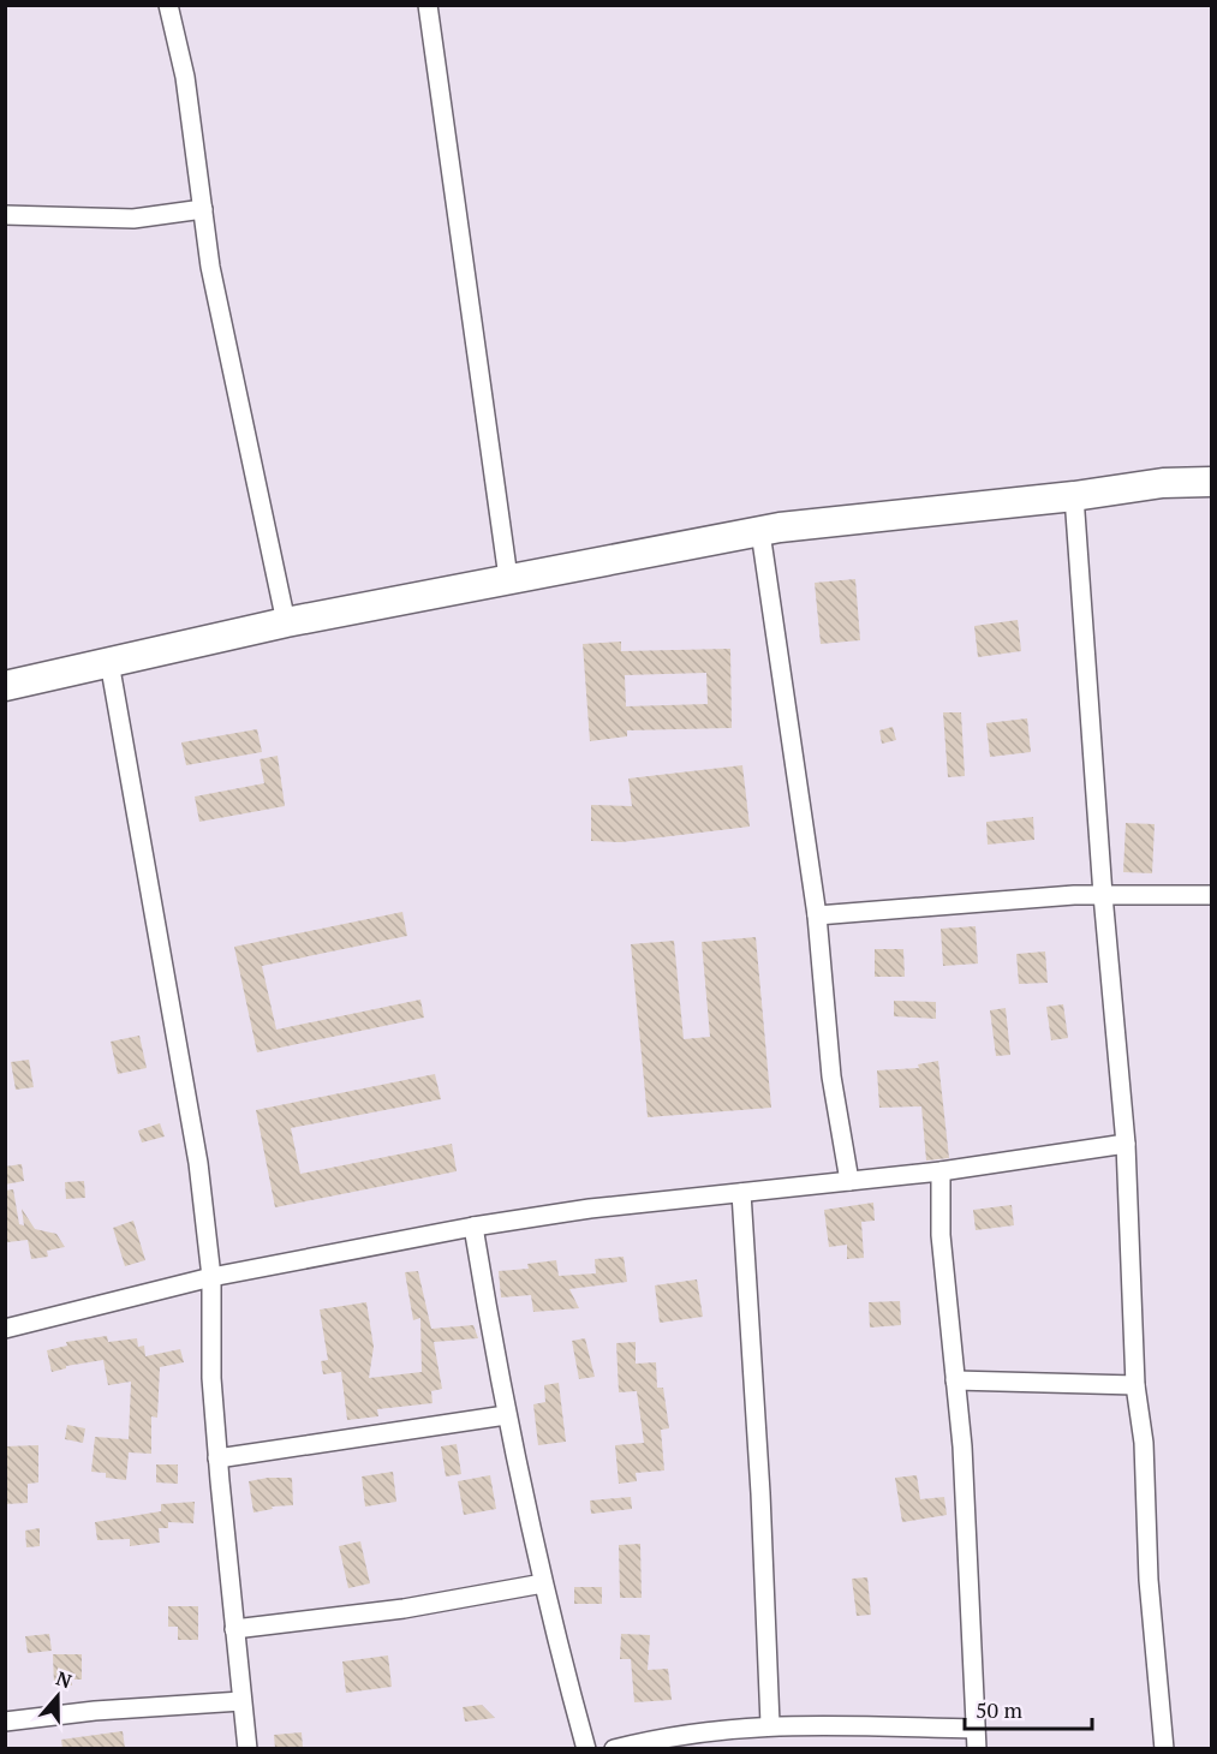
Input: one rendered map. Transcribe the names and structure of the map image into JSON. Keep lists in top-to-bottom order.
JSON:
{
  "scale_bar": "50 m",
  "north": "top"
}
